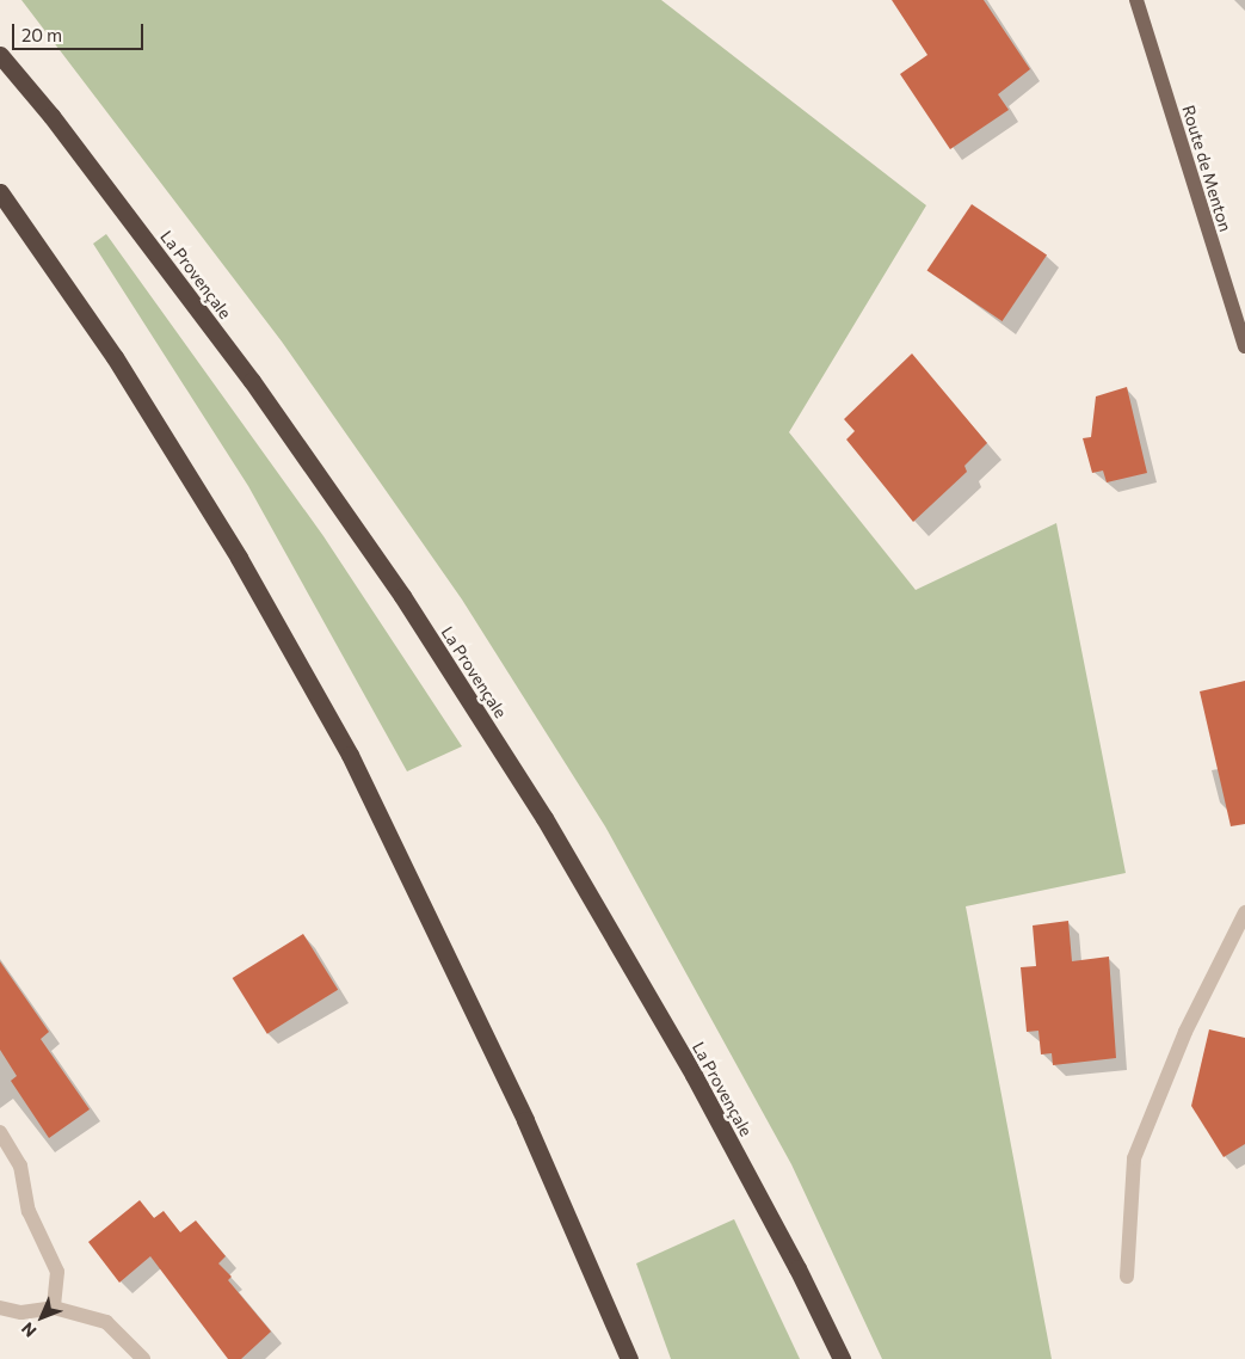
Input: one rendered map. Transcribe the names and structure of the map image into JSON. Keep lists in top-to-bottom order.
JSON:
{
  "streets": {
    "highway": ["La Provençale"],
    "main road": ["Route de Menton"]
  },
  "scale_bar": "20 m",
  "north": "bottom left"
}
